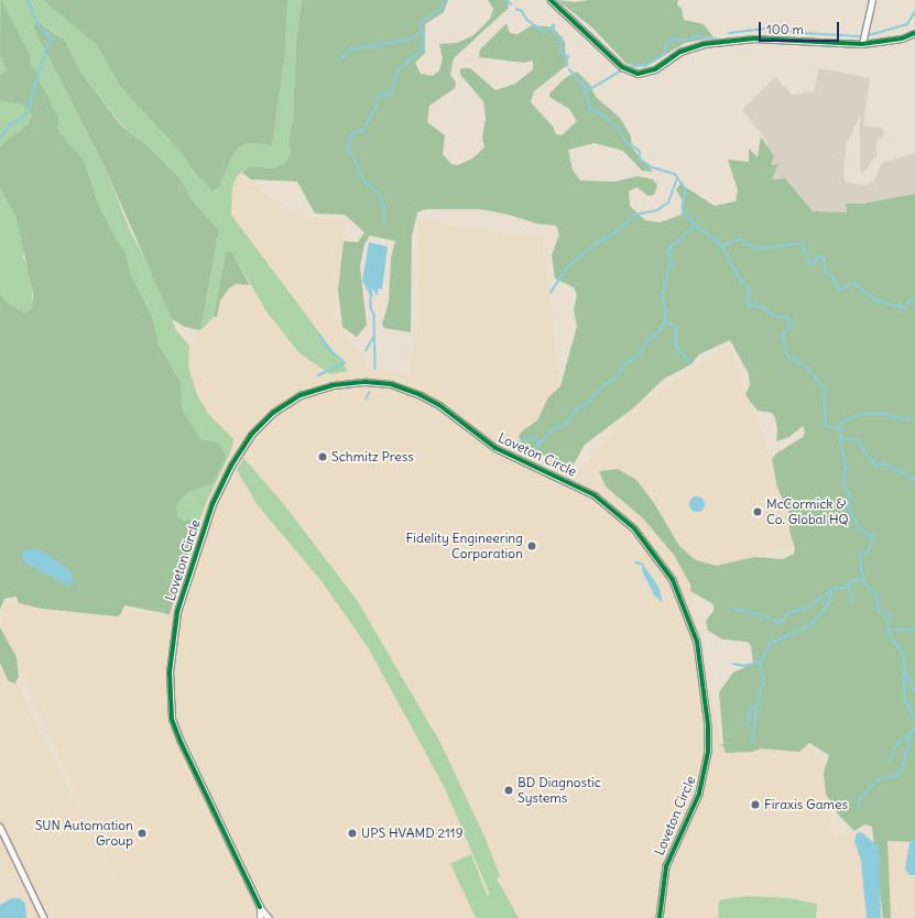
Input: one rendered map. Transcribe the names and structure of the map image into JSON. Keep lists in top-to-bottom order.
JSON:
{
  "streets": {
    "street": ["Loveton Circle"]
  },
  "places": [
    "Schmitz Press",
    "McCormick & Co. Global HQ",
    "Fidelity Engineering Corporation",
    "BD Diagnostic Systems",
    "Firaxis Games",
    "SUN Automation Group",
    "UPS HVAMD 2119"
  ],
  "scale_bar": "100 m"
}
